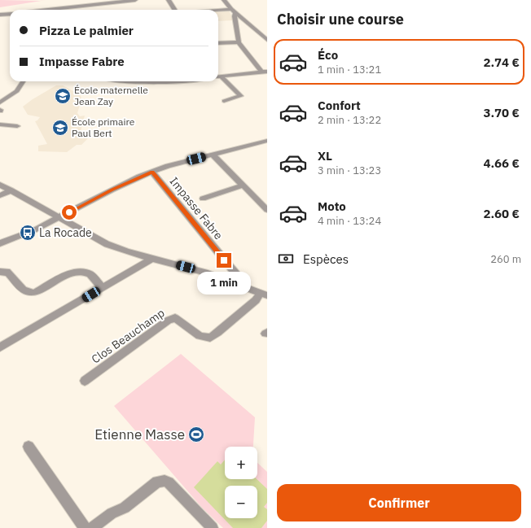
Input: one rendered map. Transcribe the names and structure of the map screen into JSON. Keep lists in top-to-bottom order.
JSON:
{
  "streets": {
    "street": ["Impasse Fabre", "Clos Beauchamp"]
  },
  "places": {
    "school or university": ["École maternelle Jean Zay", "École primaire Paul Bert"],
    "bus stop": ["La Rocade"],
    "sports": ["Etienne Masse"]
  },
  "page": {
    "heading": "Choisir une course",
    "banner": ["Pizza Le palmier", "Impasse Fabre"],
    "list": [
      {
        "name": "Éco",
        "note": "1 min · 13:21",
        "value": "2.74 €"
      },
      {
        "name": "Confort",
        "note": "2 min · 13:22",
        "value": "3.70 €"
      },
      {
        "name": "XL",
        "note": "3 min · 13:23",
        "value": "4.66 €"
      },
      {
        "name": "Moto",
        "note": "4 min · 13:24",
        "value": "2.60 €"
      }
    ],
    "pay": ["Espèces", "260 m"],
    "bubble": "1 min",
    "map_buttons": ["+", "−"],
    "buttons": "Confirmer"
  }
}
